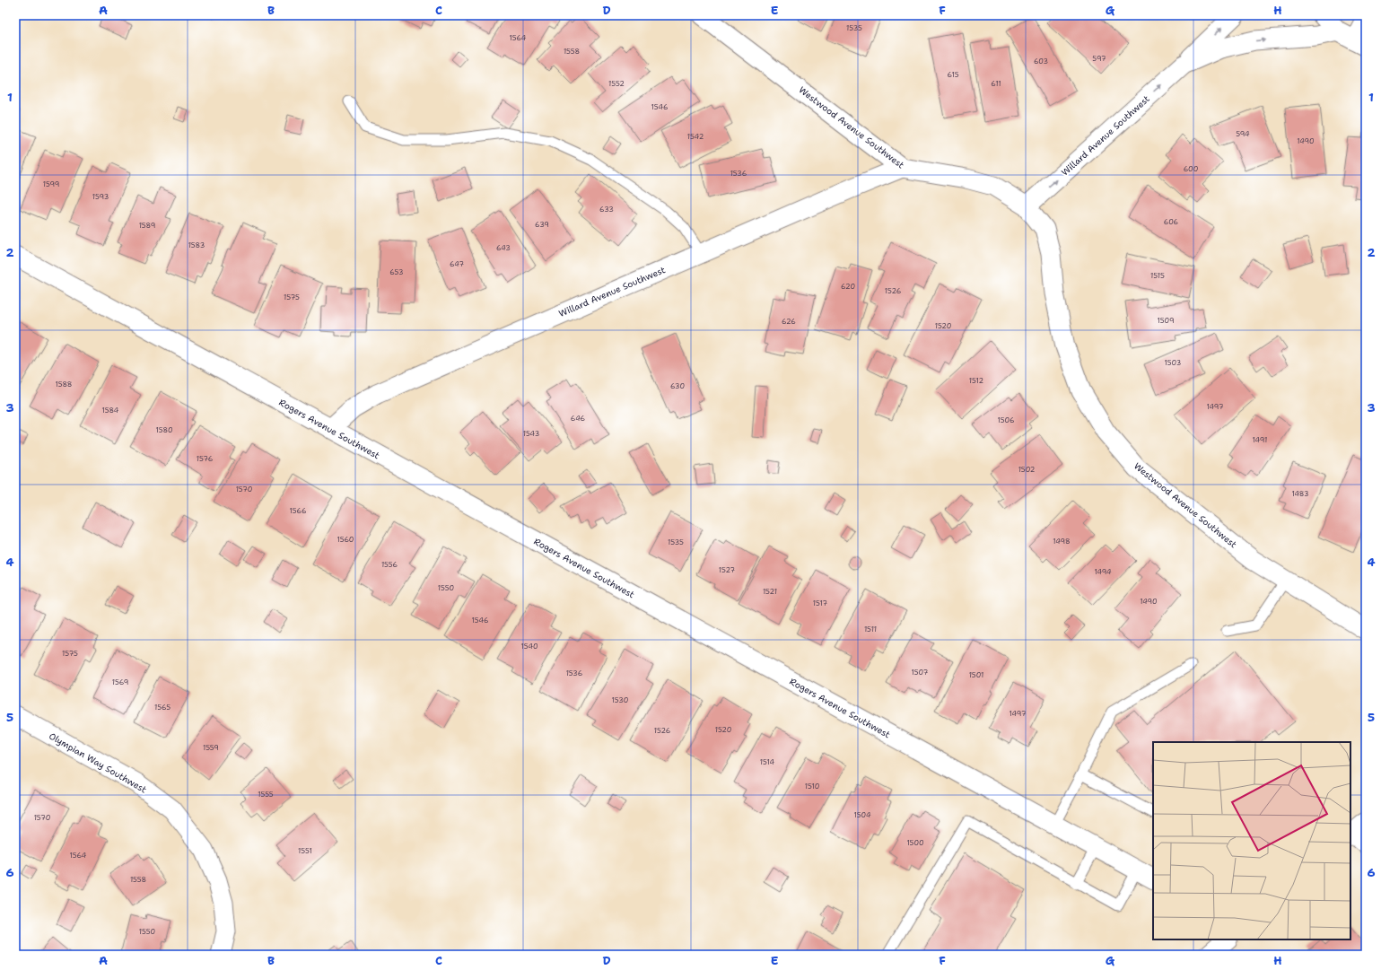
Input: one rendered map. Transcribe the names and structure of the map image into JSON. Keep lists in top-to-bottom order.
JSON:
{
  "streets": {
    "street": [
      "Westwood Avenue Southwest",
      "Willard Avenue Southwest",
      "Rogers Avenue Southwest",
      "Olympian Way Southwest"
    ]
  },
  "crossings": [
    ["Westwood Avenue Southwest", "Willard Avenue Southwest"],
    ["Willard Avenue Southwest", "Rogers Avenue Southwest"]
  ],
  "one_way": ["Willard Avenue Southwest"],
  "house_numbers": [
    "1535",
    "1564",
    "1558",
    "597",
    "603",
    "615",
    "1552",
    "611",
    "1546",
    "594",
    "1542",
    "1490",
    "600",
    "1536",
    "1599",
    "1593",
    "633",
    "606",
    "639",
    "1589",
    "1583",
    "643",
    "647",
    "653",
    "1515",
    "620",
    "1526",
    "1575",
    "1509",
    "626",
    "1520",
    "1503",
    "1512",
    "1588",
    "630",
    "1497",
    "1584",
    "646",
    "1506",
    "1580",
    "1543",
    "1491",
    "1576",
    "1502",
    "1570",
    "1483",
    "1566",
    "1560",
    "1498",
    "1535",
    "1556",
    "1527",
    "1494",
    "1550",
    "1521",
    "1490",
    "1517",
    "1546",
    "1511",
    "1540",
    "1575",
    "1507",
    "1536",
    "1501",
    "1569",
    "1530",
    "1565",
    "1497",
    "1520",
    "1526",
    "1559",
    "1514",
    "1510",
    "1555",
    "1504",
    "1570",
    "1500",
    "1551",
    "1564",
    "1558",
    "1550"
  ],
  "grid": {
    "columns": [
      "A",
      "B",
      "C",
      "D",
      "E",
      "F",
      "G",
      "H"
    ],
    "rows": [
      "1",
      "2",
      "3",
      "4",
      "5",
      "6"
    ]
  }
}
